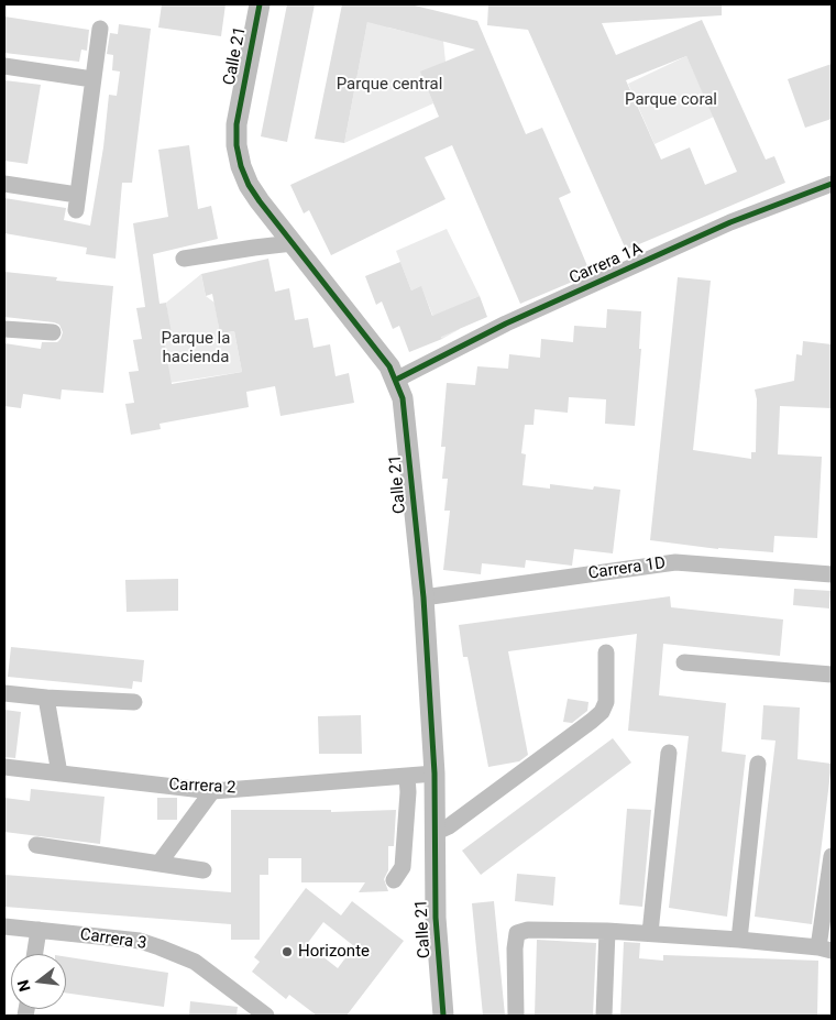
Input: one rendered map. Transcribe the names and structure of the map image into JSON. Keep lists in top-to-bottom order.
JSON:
{
  "streets": {
    "street": [
      "Calle 21",
      "Carrera 1A",
      "Carrera 1D",
      "Carrera 2",
      "Carrera 3"
    ]
  },
  "crossings": [
    ["Calle 21", "Carrera 1A"],
    ["Calle 21", "Carrera 1D"],
    ["Calle 21", "Carrera 2"]
  ],
  "parks": ["Parque central", "Parque coral", "Parque la hacienda"],
  "places": ["Horizonte"],
  "north": "left"
}
